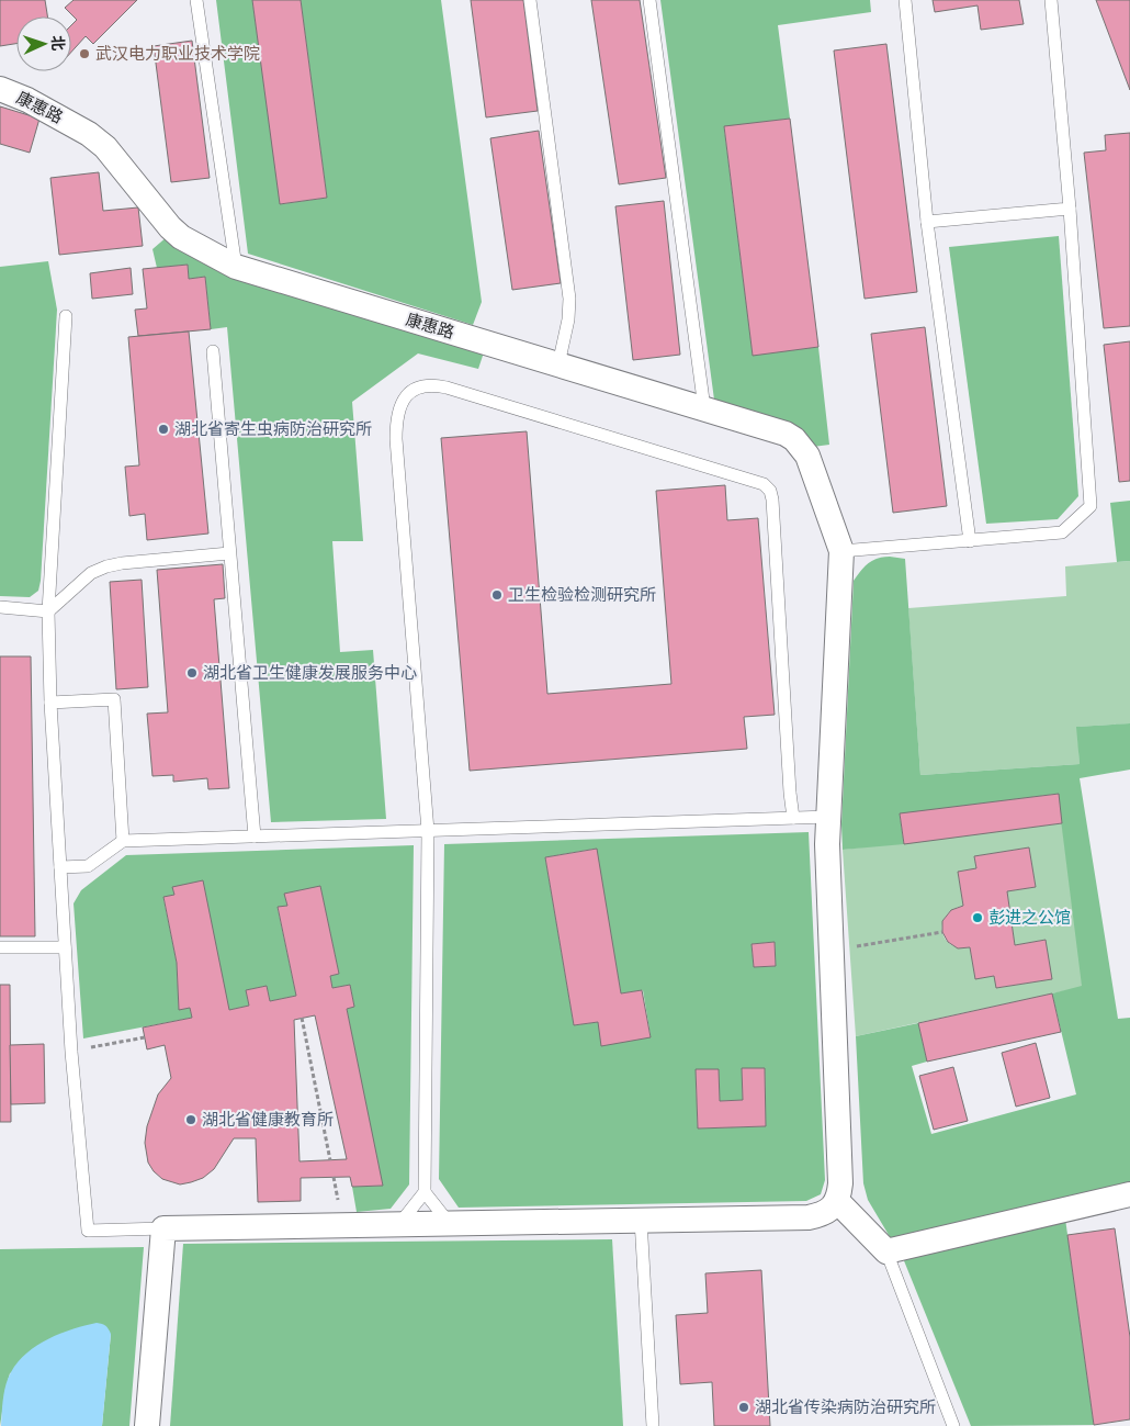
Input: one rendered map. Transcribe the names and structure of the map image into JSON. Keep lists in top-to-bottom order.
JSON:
{
  "streets": {
    "street": ["康惠路"]
  },
  "places": [
    "武汉电力职业技术学院",
    "湖北省寄生虫病防治研究所",
    "卫生检验检测研究所",
    "湖北省卫生健康发展服务中心",
    "彭进之公馆",
    "湖北省健康教育所",
    "湖北省传染病防治研究所"
  ],
  "north": "right"
}
